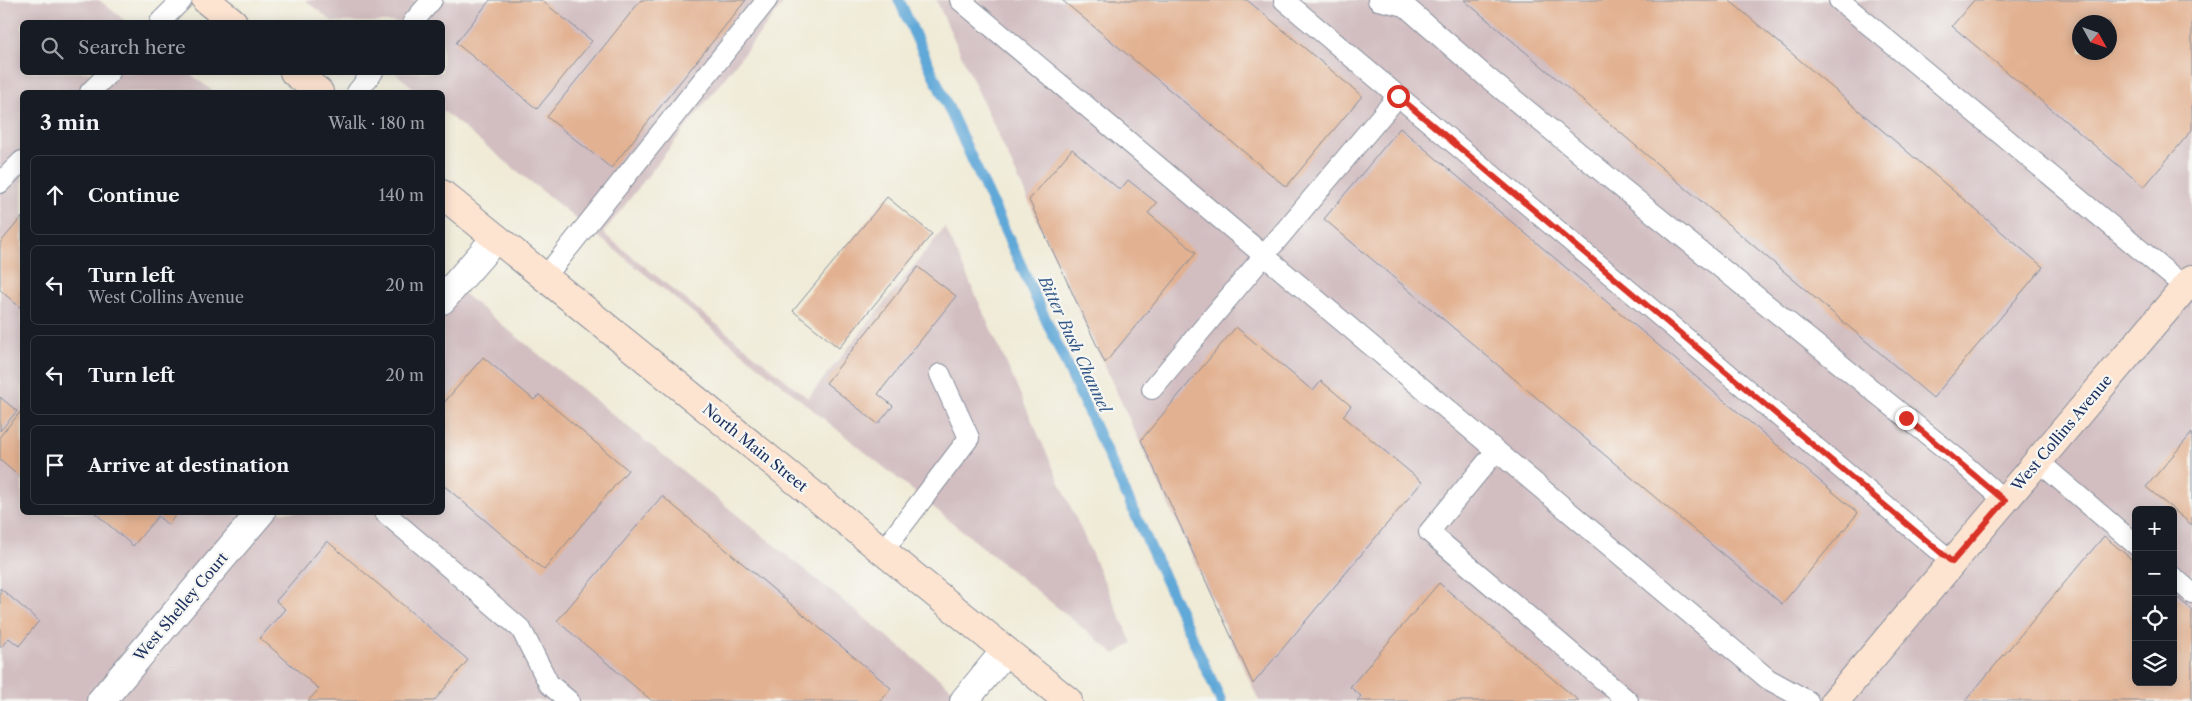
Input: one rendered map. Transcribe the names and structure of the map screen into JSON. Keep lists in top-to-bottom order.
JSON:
{
  "streets": {
    "main road": ["West Collins Avenue", "North Main Street"],
    "street": ["West Shelley Court"]
  },
  "water": ["Bitter Bush Channel"],
  "north": "bottom right",
  "page": {
    "search": "Search here",
    "heading": ["3 min", "Walk · 180 m"],
    "list": [
      ["Continue", "140 m"],
      ["Turn left", "West Collins Avenue", "20 m"],
      ["Turn left", "20 m"],
      "Arrive at destination"
    ],
    "map_buttons": ["+", "−"]
  }
}
